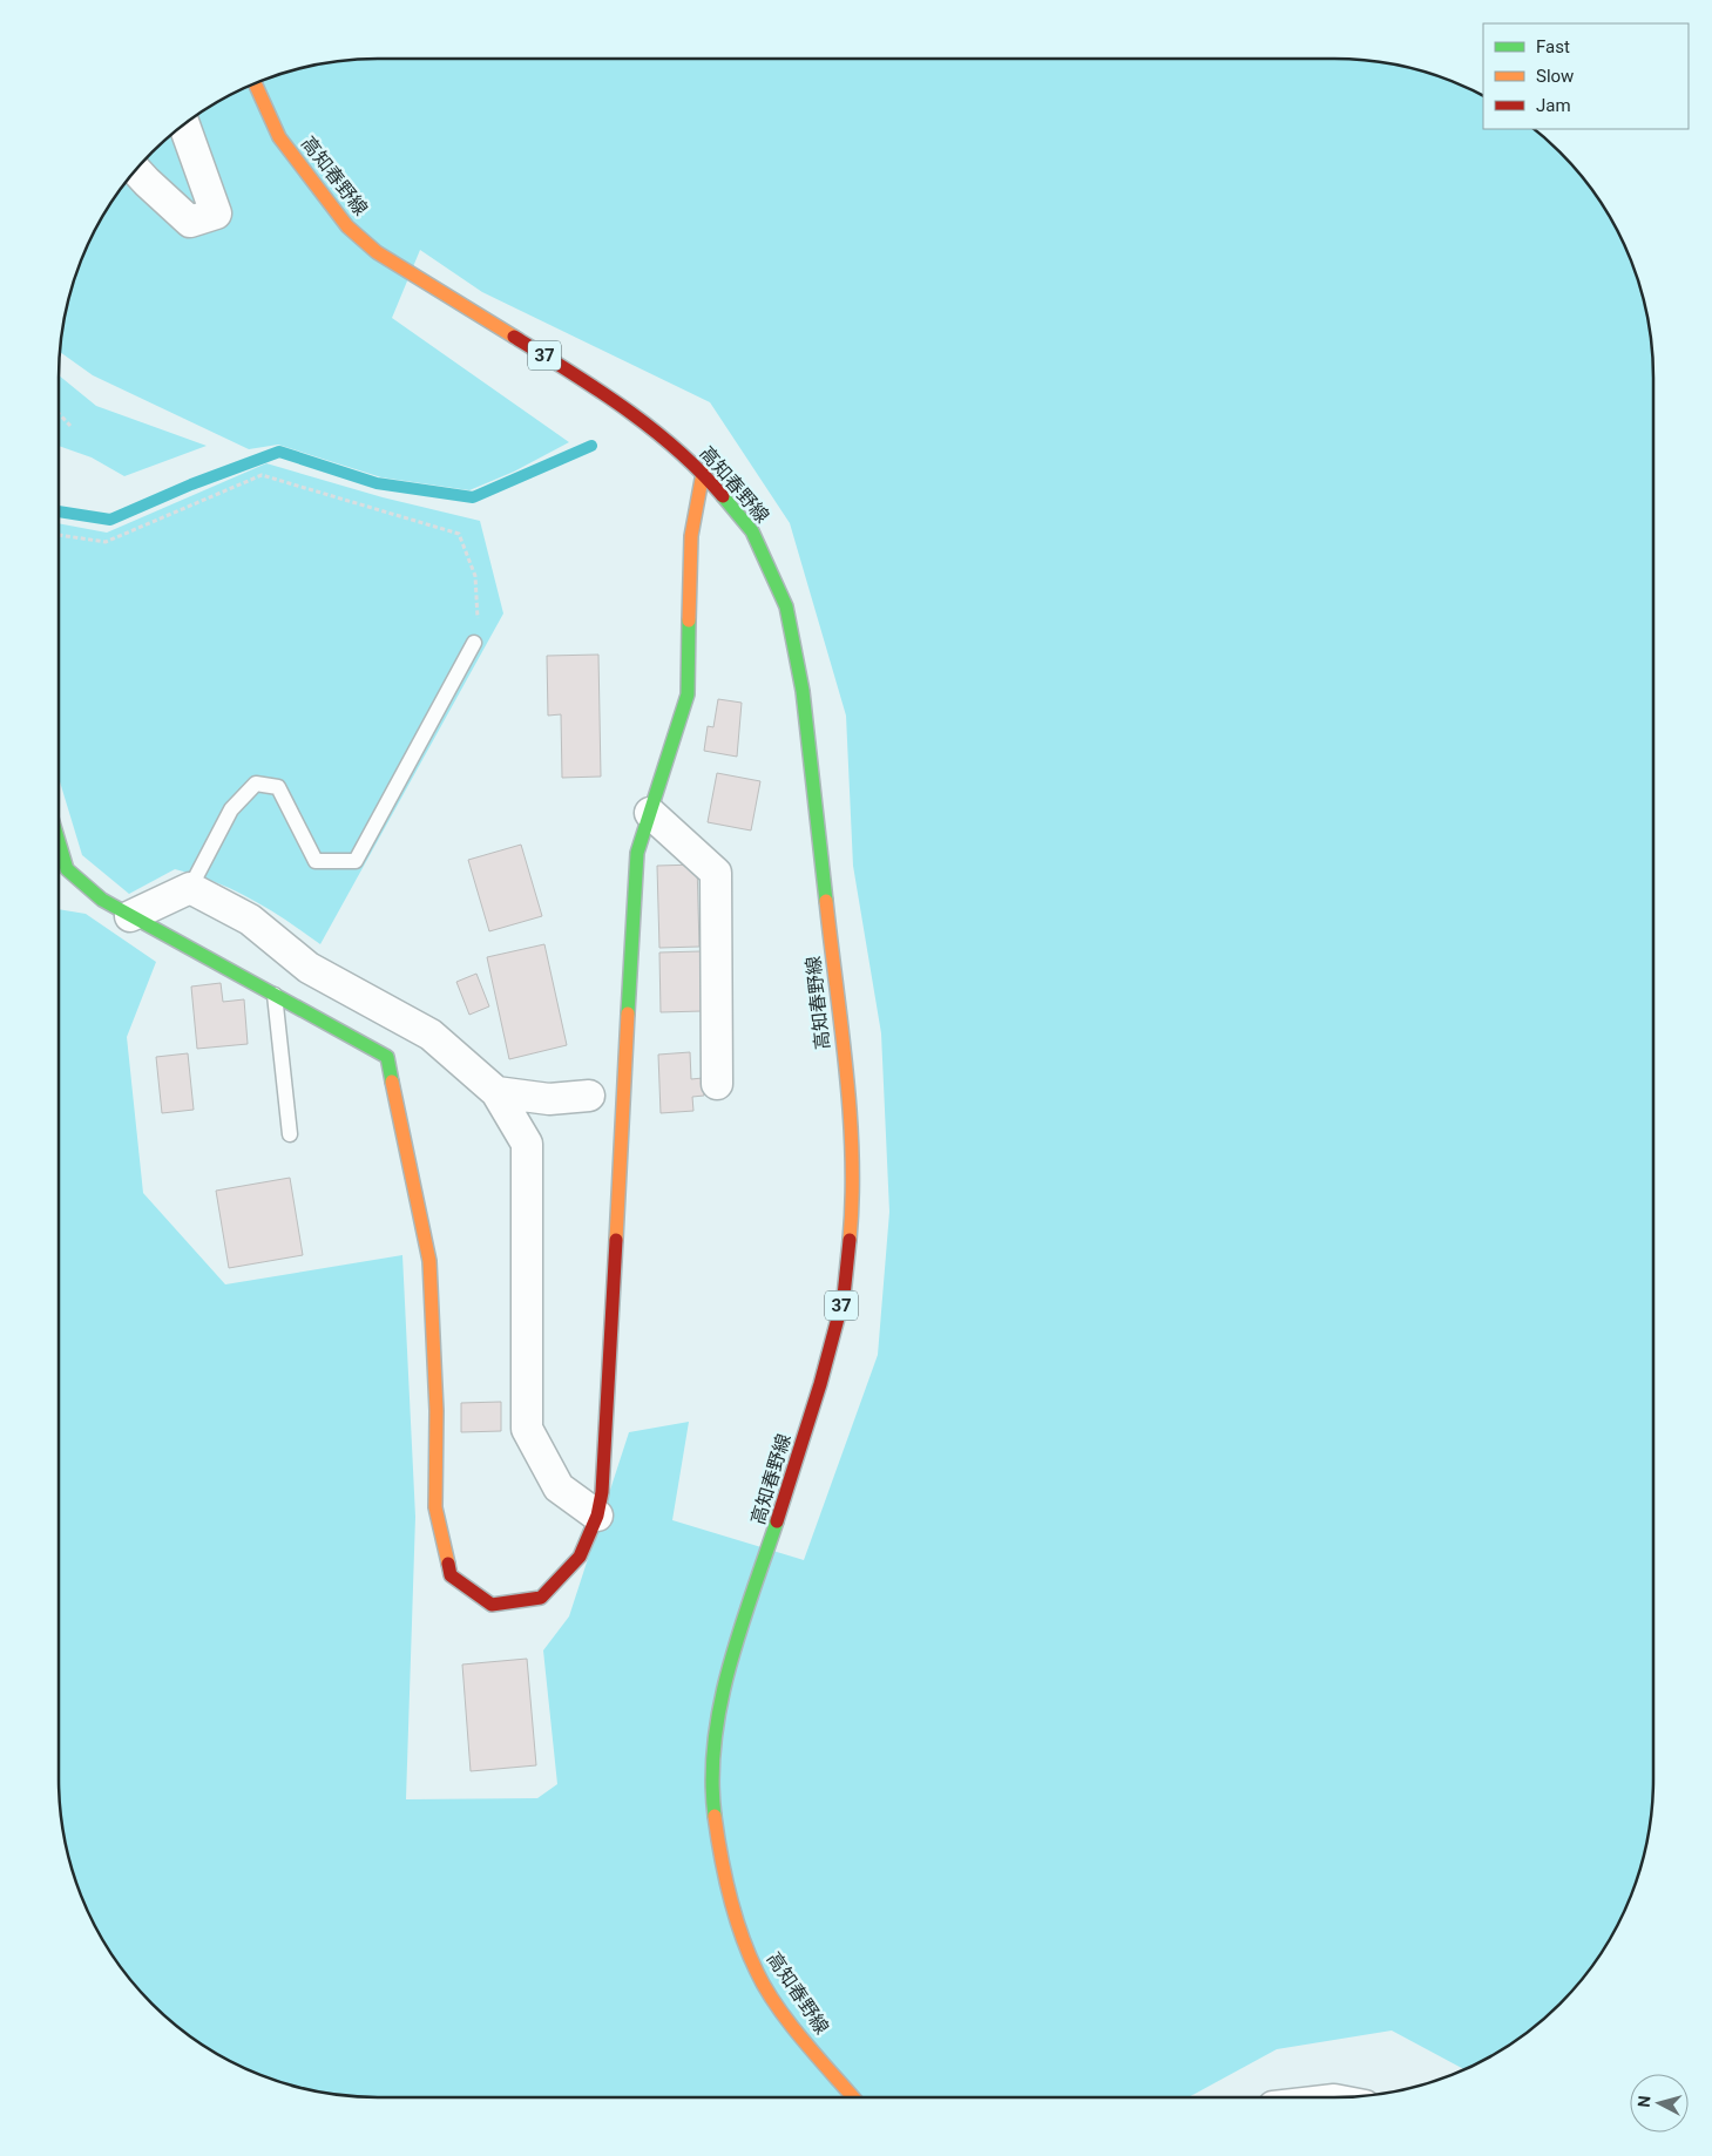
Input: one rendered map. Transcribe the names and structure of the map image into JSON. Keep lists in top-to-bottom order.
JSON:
{
  "streets": {
    "main road": ["高知春野線", "37"]
  },
  "legend": ["Fast", "Slow", "Jam"],
  "north": "left"
}
